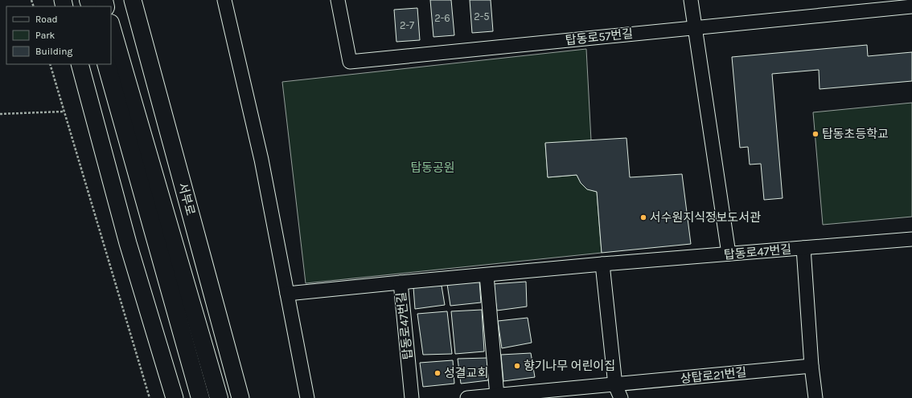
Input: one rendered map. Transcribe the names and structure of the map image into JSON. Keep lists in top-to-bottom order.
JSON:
{
  "streets": {
    "main road": ["서부로"],
    "street": ["탑동로57번길", "탑동로47번길", "상탑로21번길"]
  },
  "parks": ["탑동공원"],
  "places": [
    "탑동초등학교",
    "서수원지식정보도서관",
    "향기나무 어린이집",
    "성결교회"
  ],
  "house_numbers": ["2-5", "2-6", "2-7"],
  "legend": ["Road", "Park", "Building"]
}
